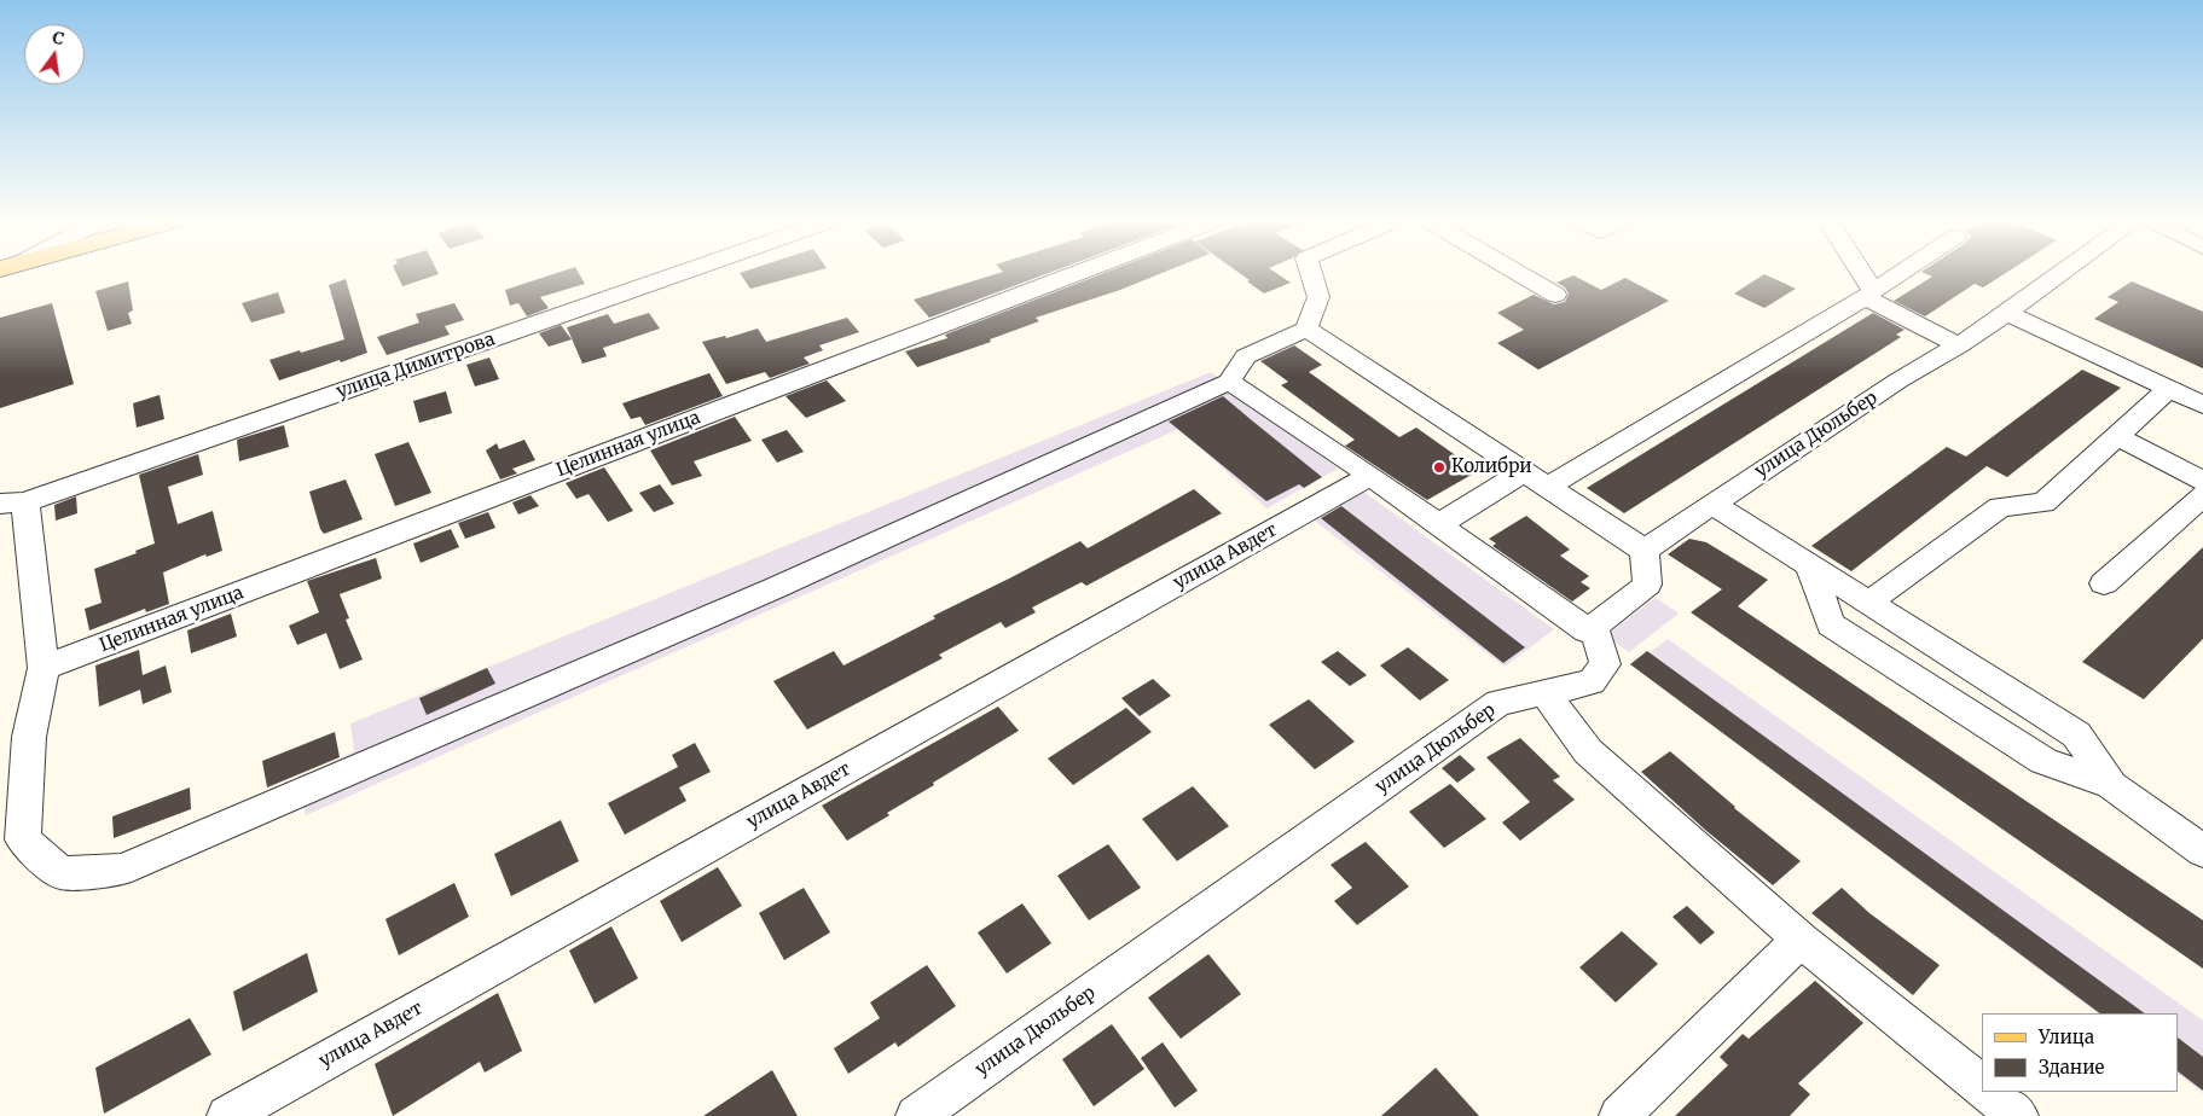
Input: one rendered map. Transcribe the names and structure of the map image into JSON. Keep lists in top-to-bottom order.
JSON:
{
  "streets": {
    "street": [
      "улица Димитрова",
      "улица Дюльбер",
      "Целинная улица",
      "улица Авдет"
    ]
  },
  "places": ["Колибри"],
  "legend": ["Улица", "Здание"],
  "north": "top"
}
